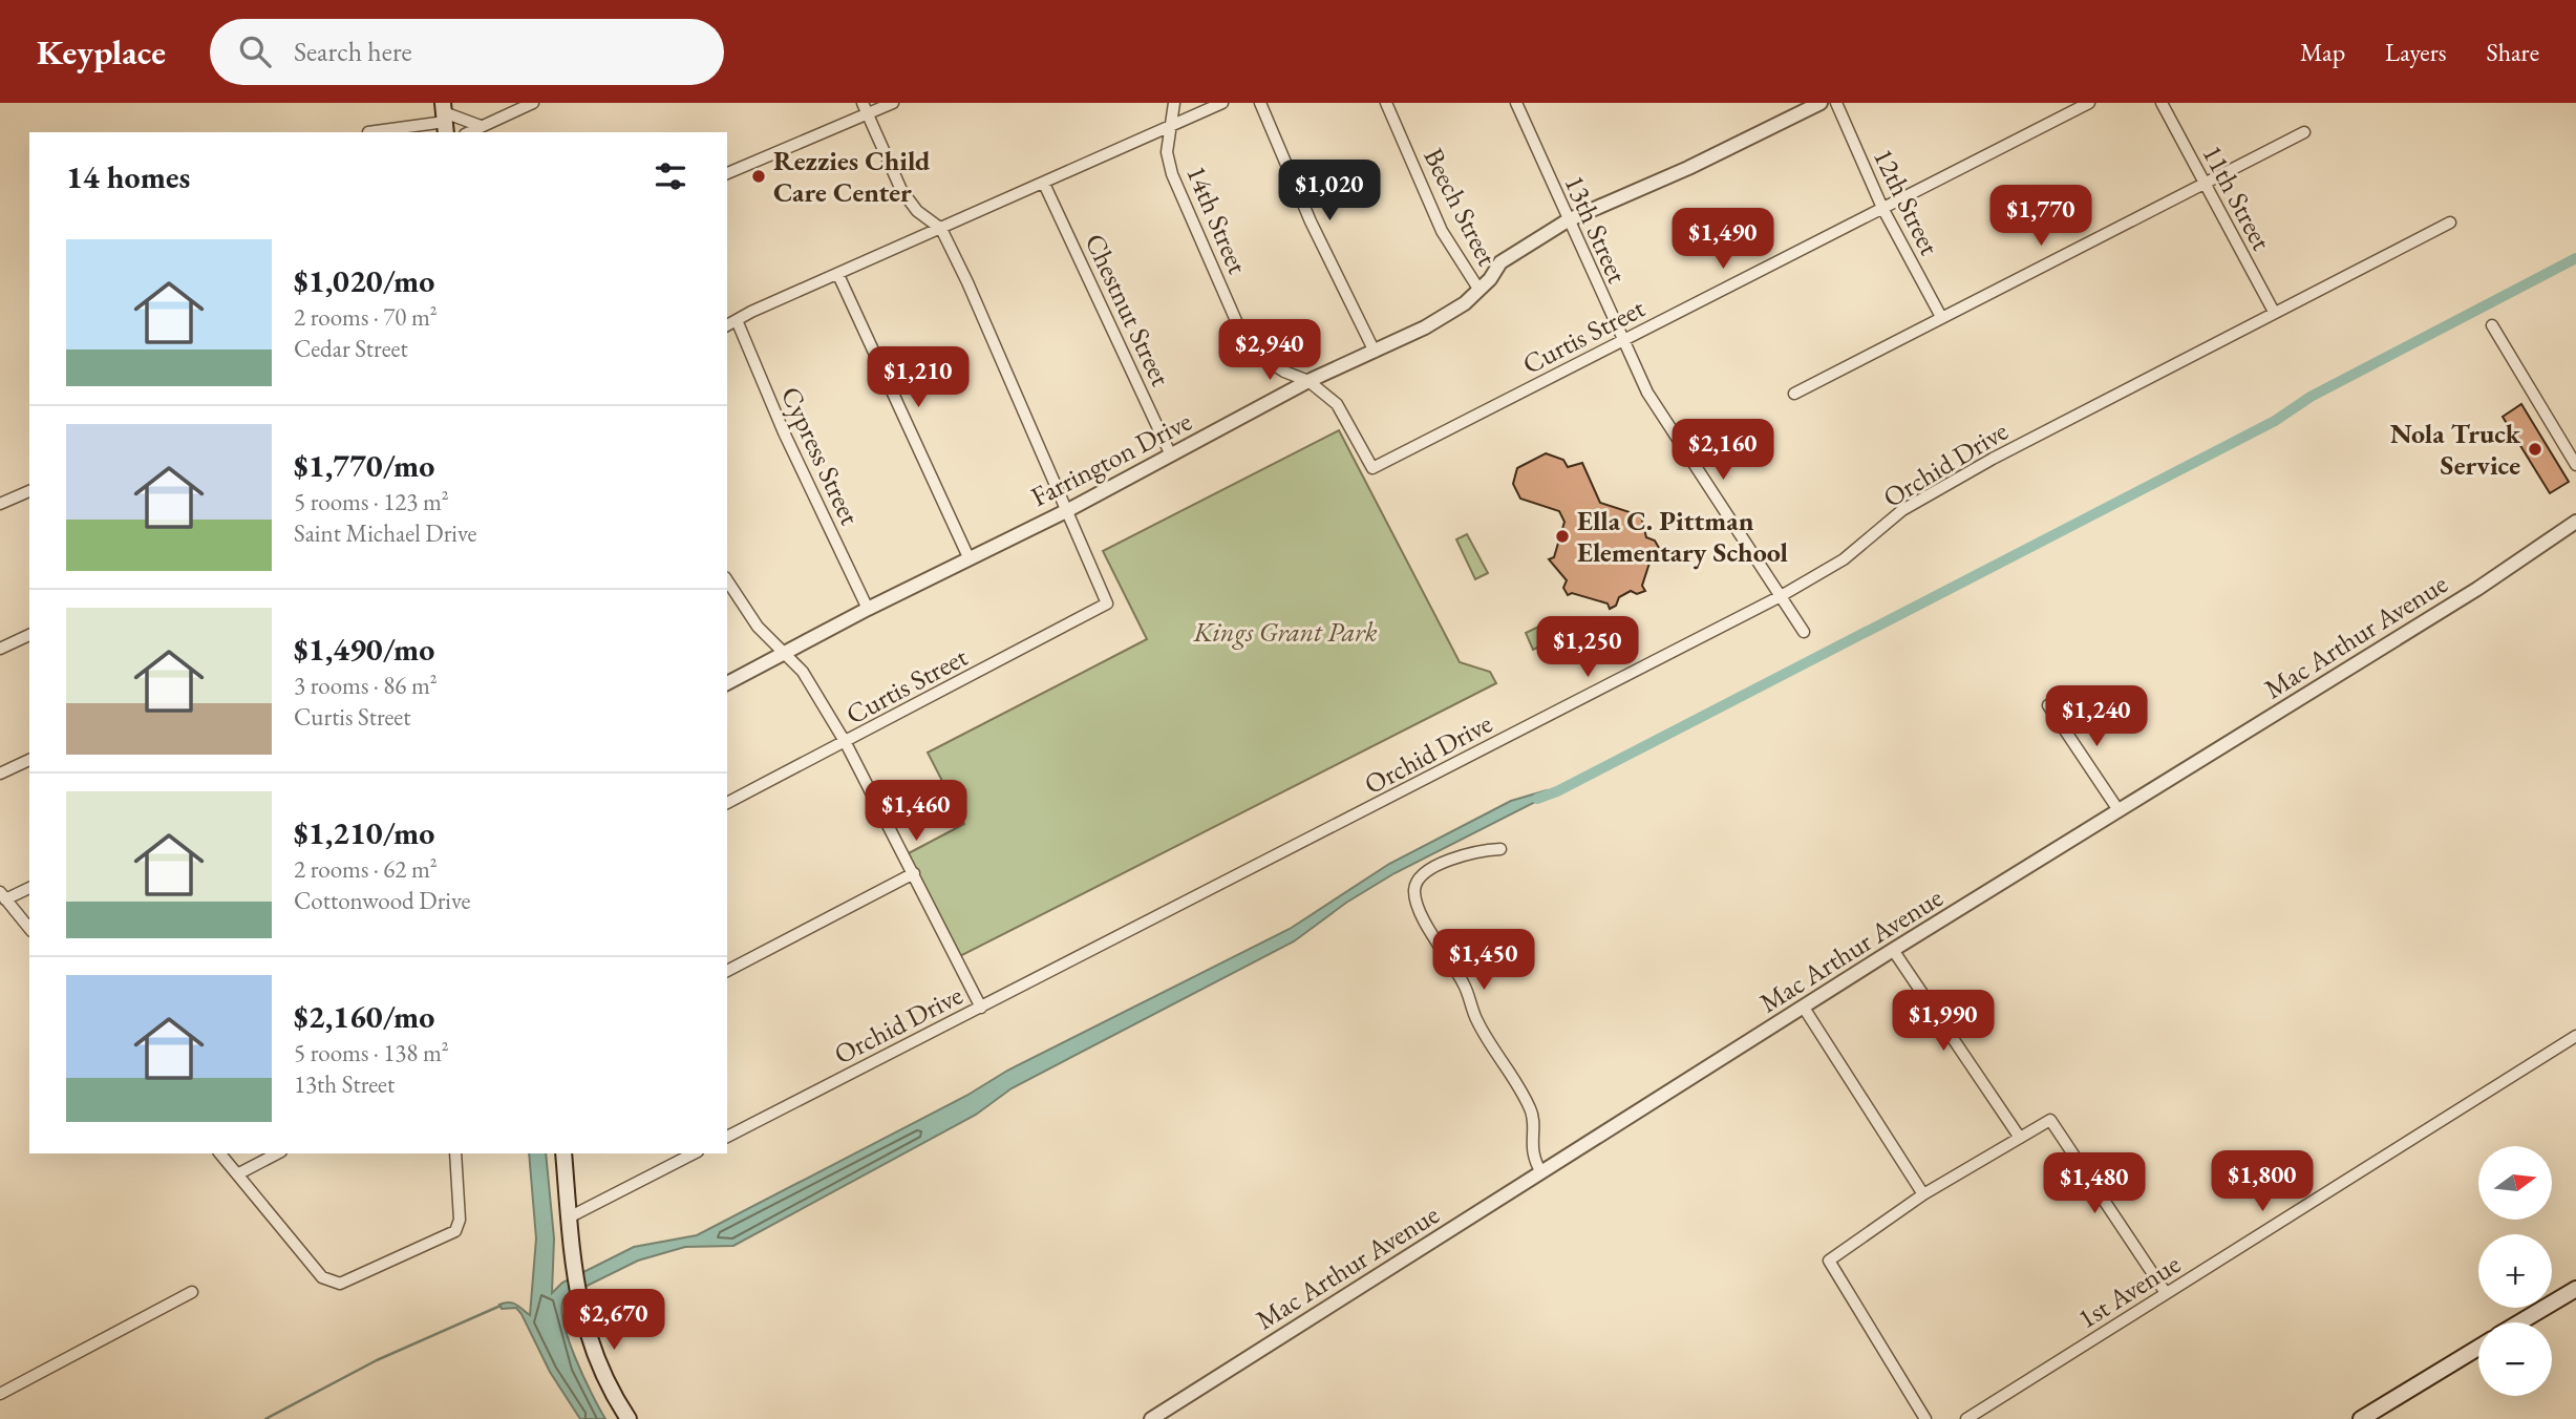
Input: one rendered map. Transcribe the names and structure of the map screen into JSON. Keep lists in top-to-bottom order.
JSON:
{
  "streets": {
    "street": [
      "11th Street",
      "12th Street",
      "Beech Street",
      "14th Street",
      "13th Street",
      "Chestnut Street",
      "Curtis Street",
      "Cypress Street",
      "Farrington Drive",
      "Orchid Drive",
      "Mac Arthur Avenue",
      "1st Avenue"
    ]
  },
  "crossings": [
    ["11th Street", "Orchid Drive"],
    ["12th Street", "Curtis Street"],
    ["Beech Street", "Farrington Drive"],
    ["14th Street", "Curtis Street"],
    ["14th Street", "Farrington Drive"],
    ["13th Street", "Curtis Street"],
    ["13th Street", "Farrington Drive"],
    ["13th Street", "Orchid Drive"],
    ["Chestnut Street", "Farrington Drive"],
    ["Curtis Street", "Farrington Drive"],
    ["Cypress Street", "Farrington Drive"]
  ],
  "parks": ["Kings Grant Park"],
  "places": ["Rezzies Child Care Center", "Nola Truck Service", "Ella C. Pittman Elementary School"],
  "north": "right",
  "page": {
    "header": "Keyplace",
    "search": "Search here",
    "nav": ["Map", "Layers", "Share"],
    "heading": "14 homes",
    "price": [
      "$1,020",
      "$1,770",
      "$1,490",
      "$2,940",
      "$1,210",
      "$2,160",
      "$1,250",
      "$1,240",
      "$1,460",
      "$1,450",
      "$1,990",
      "$1,800",
      "$1,480",
      "$2,670"
    ],
    "list": [
      {
        "name": "$1,020/mo",
        "note": "2 rooms · 70 m² · Cedar Street"
      },
      {
        "name": "$1,770/mo",
        "note": "5 rooms · 123 m² · Saint Michael Drive"
      },
      {
        "name": "$1,490/mo",
        "note": "3 rooms · 86 m² · Curtis Street"
      },
      {
        "name": "$1,210/mo",
        "note": "2 rooms · 62 m² · Cottonwood Drive"
      },
      {
        "name": "$2,160/mo",
        "note": "5 rooms · 138 m² · 13th Street"
      }
    ],
    "map_buttons": ["+", "−"]
  }
}
